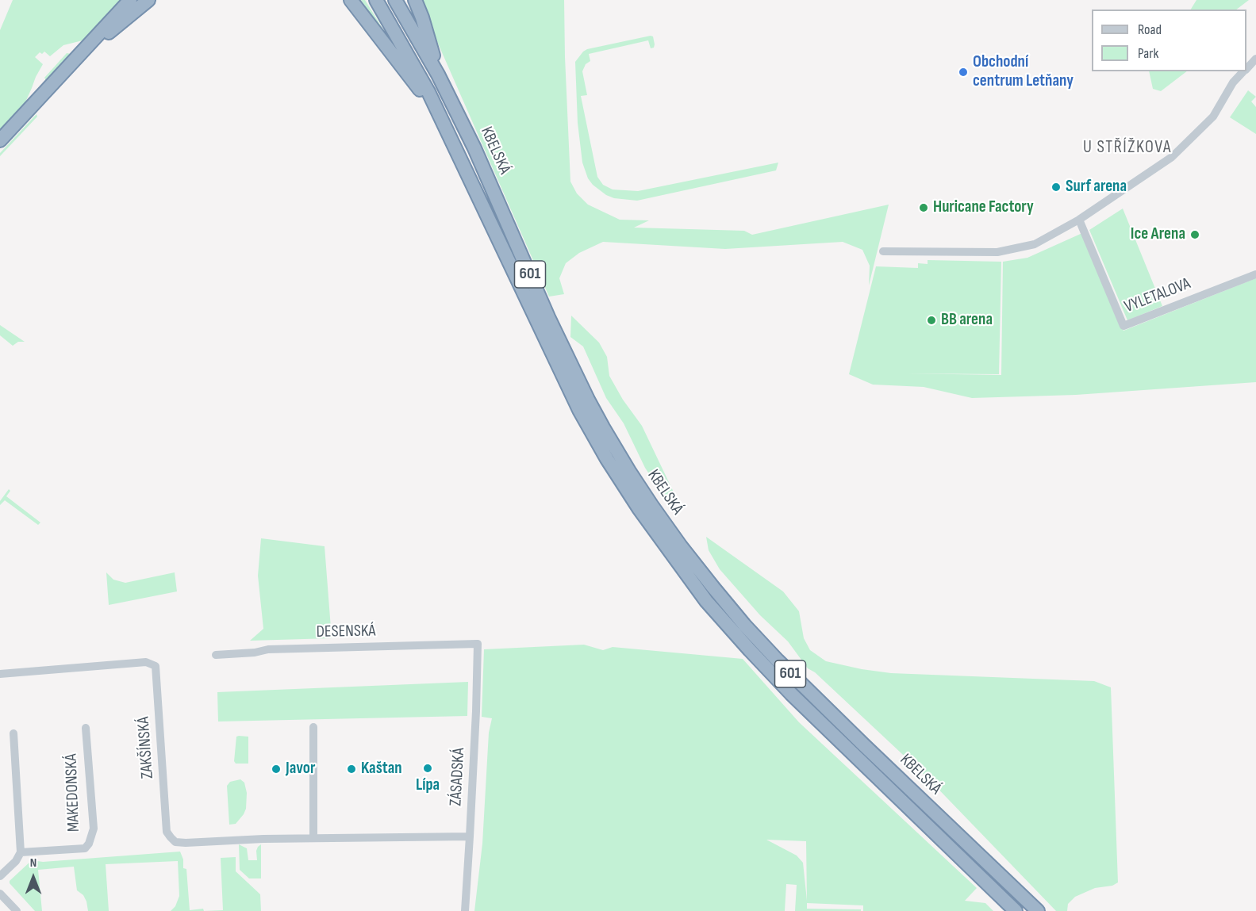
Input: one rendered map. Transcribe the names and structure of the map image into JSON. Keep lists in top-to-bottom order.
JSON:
{
  "streets": {
    "highway": ["KBELSKÁ", "601"],
    "street": [
      "VYLETALOVA",
      "DESENSKÁ",
      "ZAKŠÍNSKÁ",
      "ZÁSADSKÁ",
      "MAKEDONSKÁ"
    ]
  },
  "crossings": [
    ["DESENSKÁ", "ZÁSADSKÁ"],
    ["ZAKŠÍNSKÁ", "ZÁSADSKÁ"]
  ],
  "districts": ["U STŘÍŽKOVA"],
  "places": [
    "Obchodní centrum Letňany",
    "Surf arena",
    "Huricane Factory",
    "Ice Arena",
    "BB arena",
    "Lípa",
    "Javor",
    "Kaštan"
  ],
  "legend": ["Road", "Park"],
  "north": "top"
}
